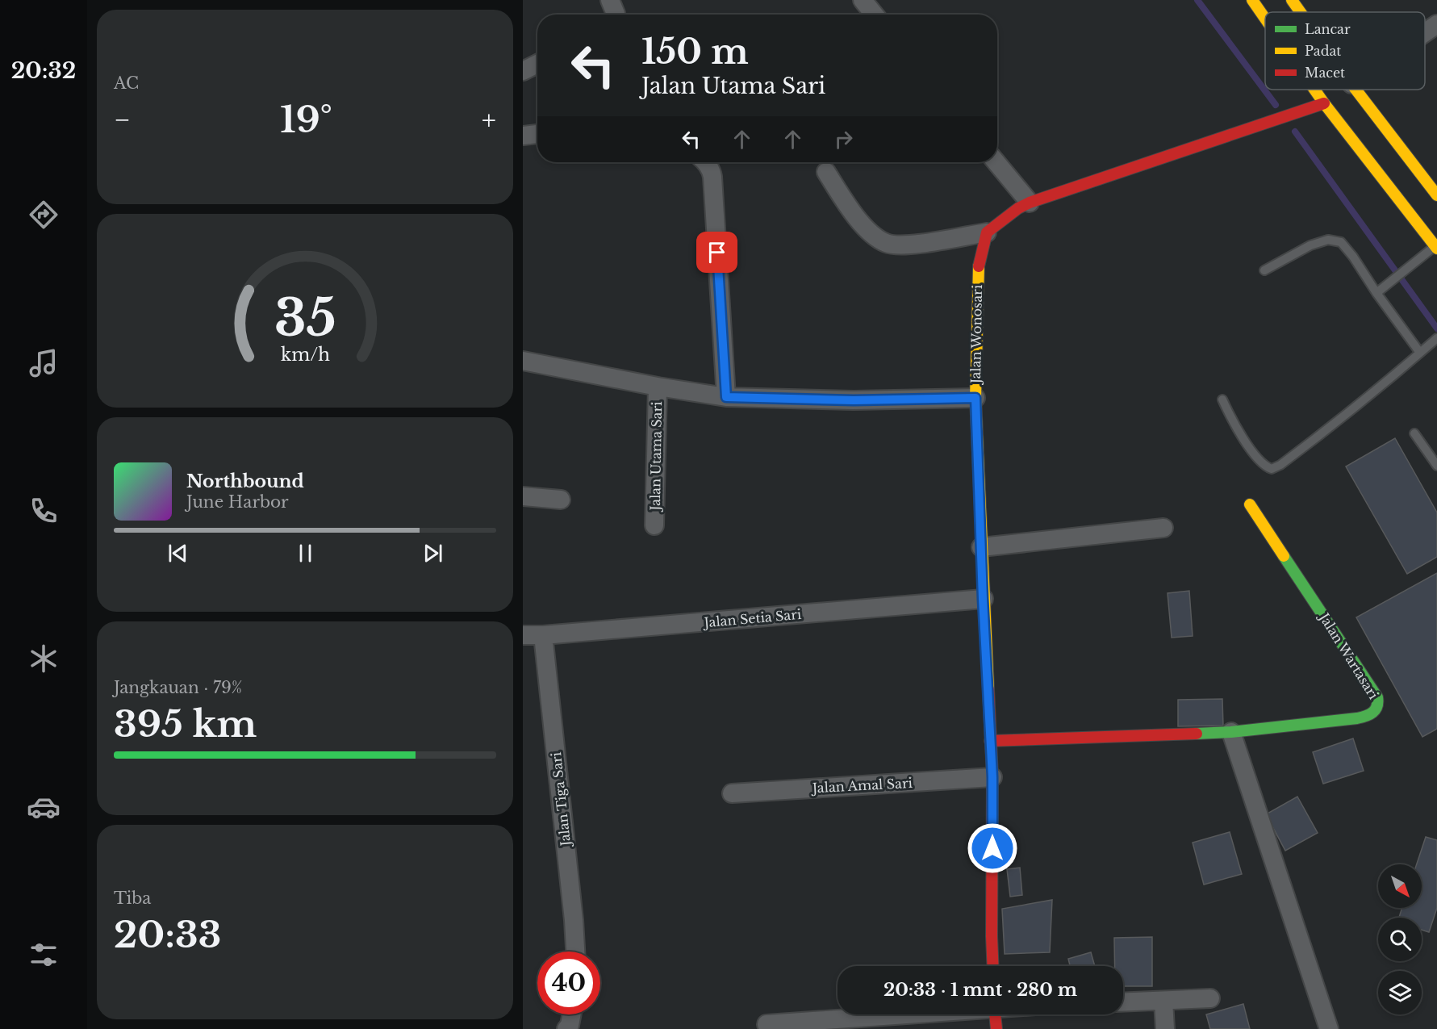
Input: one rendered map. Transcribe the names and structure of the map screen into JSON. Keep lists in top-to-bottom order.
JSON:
{
  "streets": {
    "street": [
      "Jalan Wonosari",
      "Jalan Utama Sari",
      "Jalan Setia Sari",
      "Jalan Wartasari",
      "Jalan Amal Sari",
      "Jalan Tiga Sari"
    ]
  },
  "crossings": [
    ["Jalan Wonosari", "Jalan Utama Sari"],
    ["Jalan Wonosari", "Jalan Setia Sari"],
    ["Jalan Wonosari", "Jalan Wartasari"],
    ["Jalan Wonosari", "Jalan Amal Sari"],
    ["Jalan Setia Sari", "Jalan Tiga Sari"]
  ],
  "legend": ["Lancar", "Padat", "Macet"],
  "north": "bottom right",
  "page": {
    "tabs": "20:32",
    "tile": [
      "AC",
      ["Jangkauan · 79%", "395 km"],
      ["Tiba", "20:33"]
    ],
    "turn": ["150 m", "Jalan Utama Sari"],
    "heat": ["−", "19°", "+"],
    "song": ["Northbound", "June Harbor"],
    "limit": "40",
    "trip": "20:33 · 1 mnt · 280 m",
    "gauge": ["35", "km/h"]
  }
}
